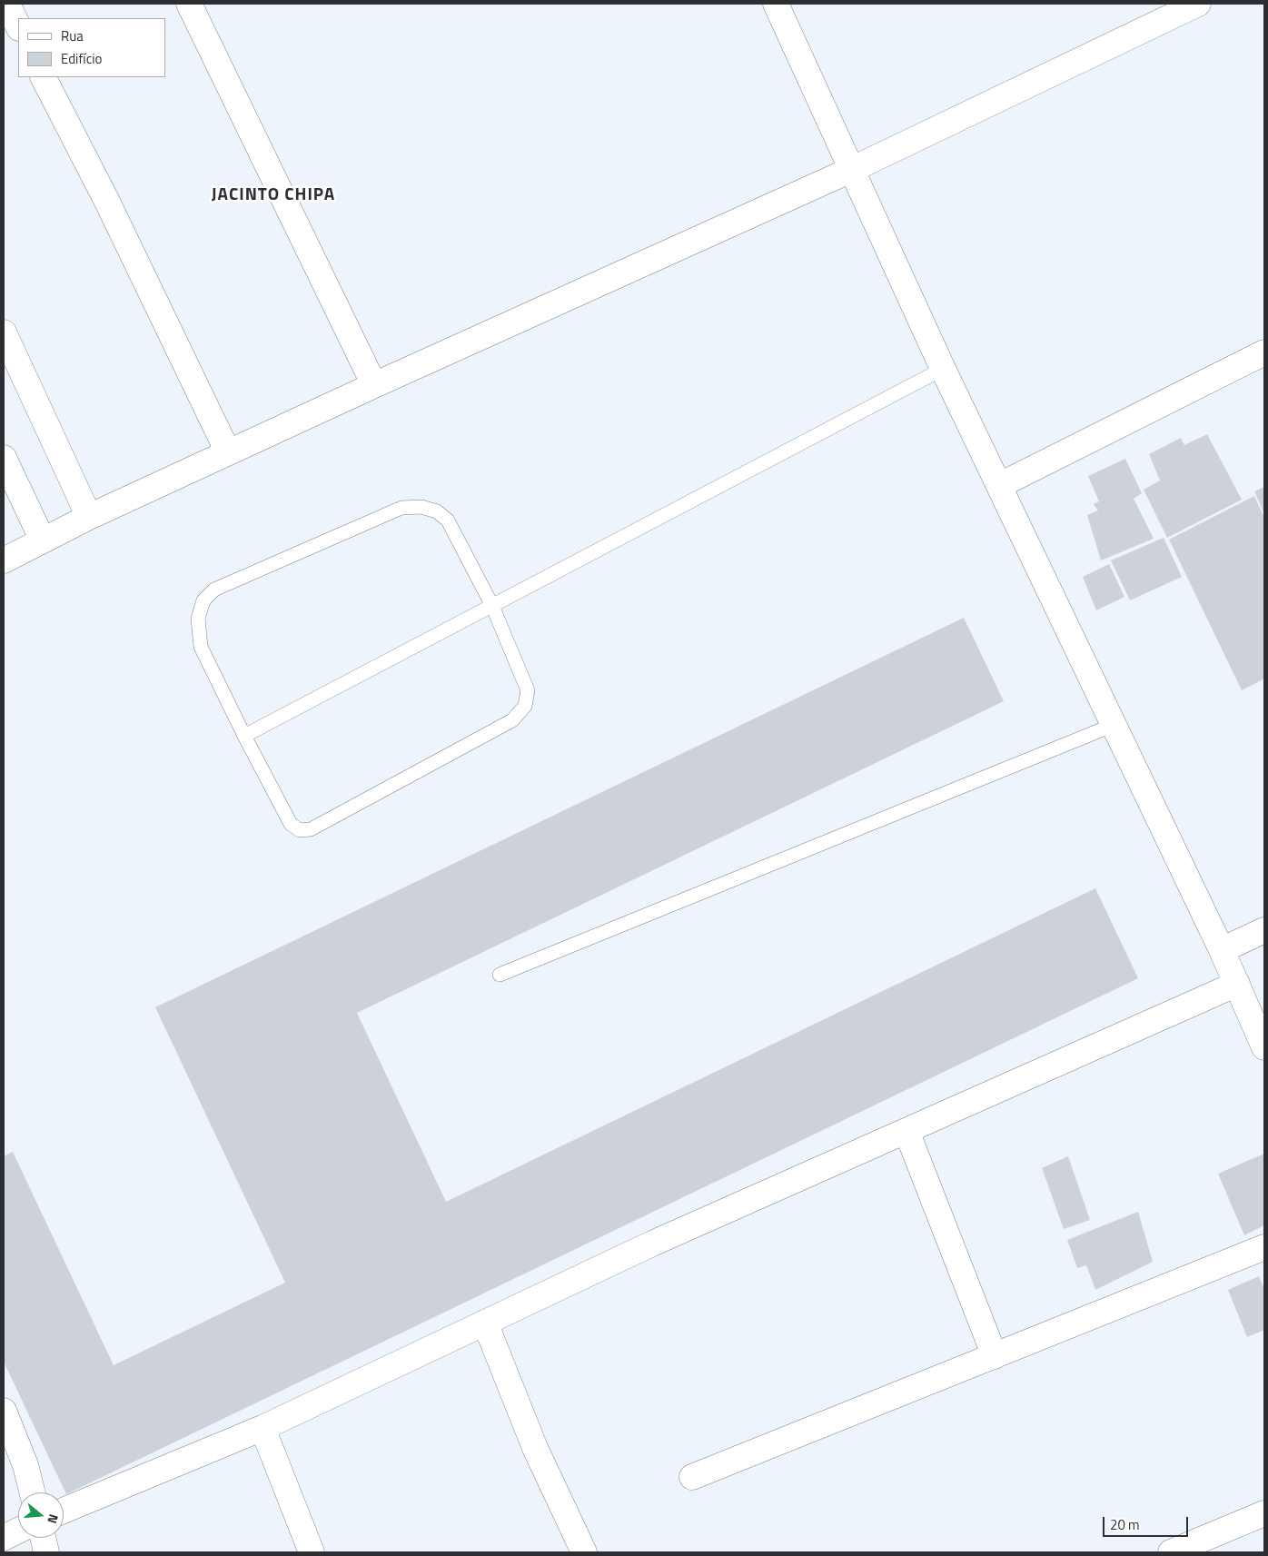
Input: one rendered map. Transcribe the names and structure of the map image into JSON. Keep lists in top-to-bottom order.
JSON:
{
  "districts": ["JACINTO CHIPA"],
  "legend": ["Rua", "Edifício"],
  "scale_bar": "20 m",
  "north": "right"
}
